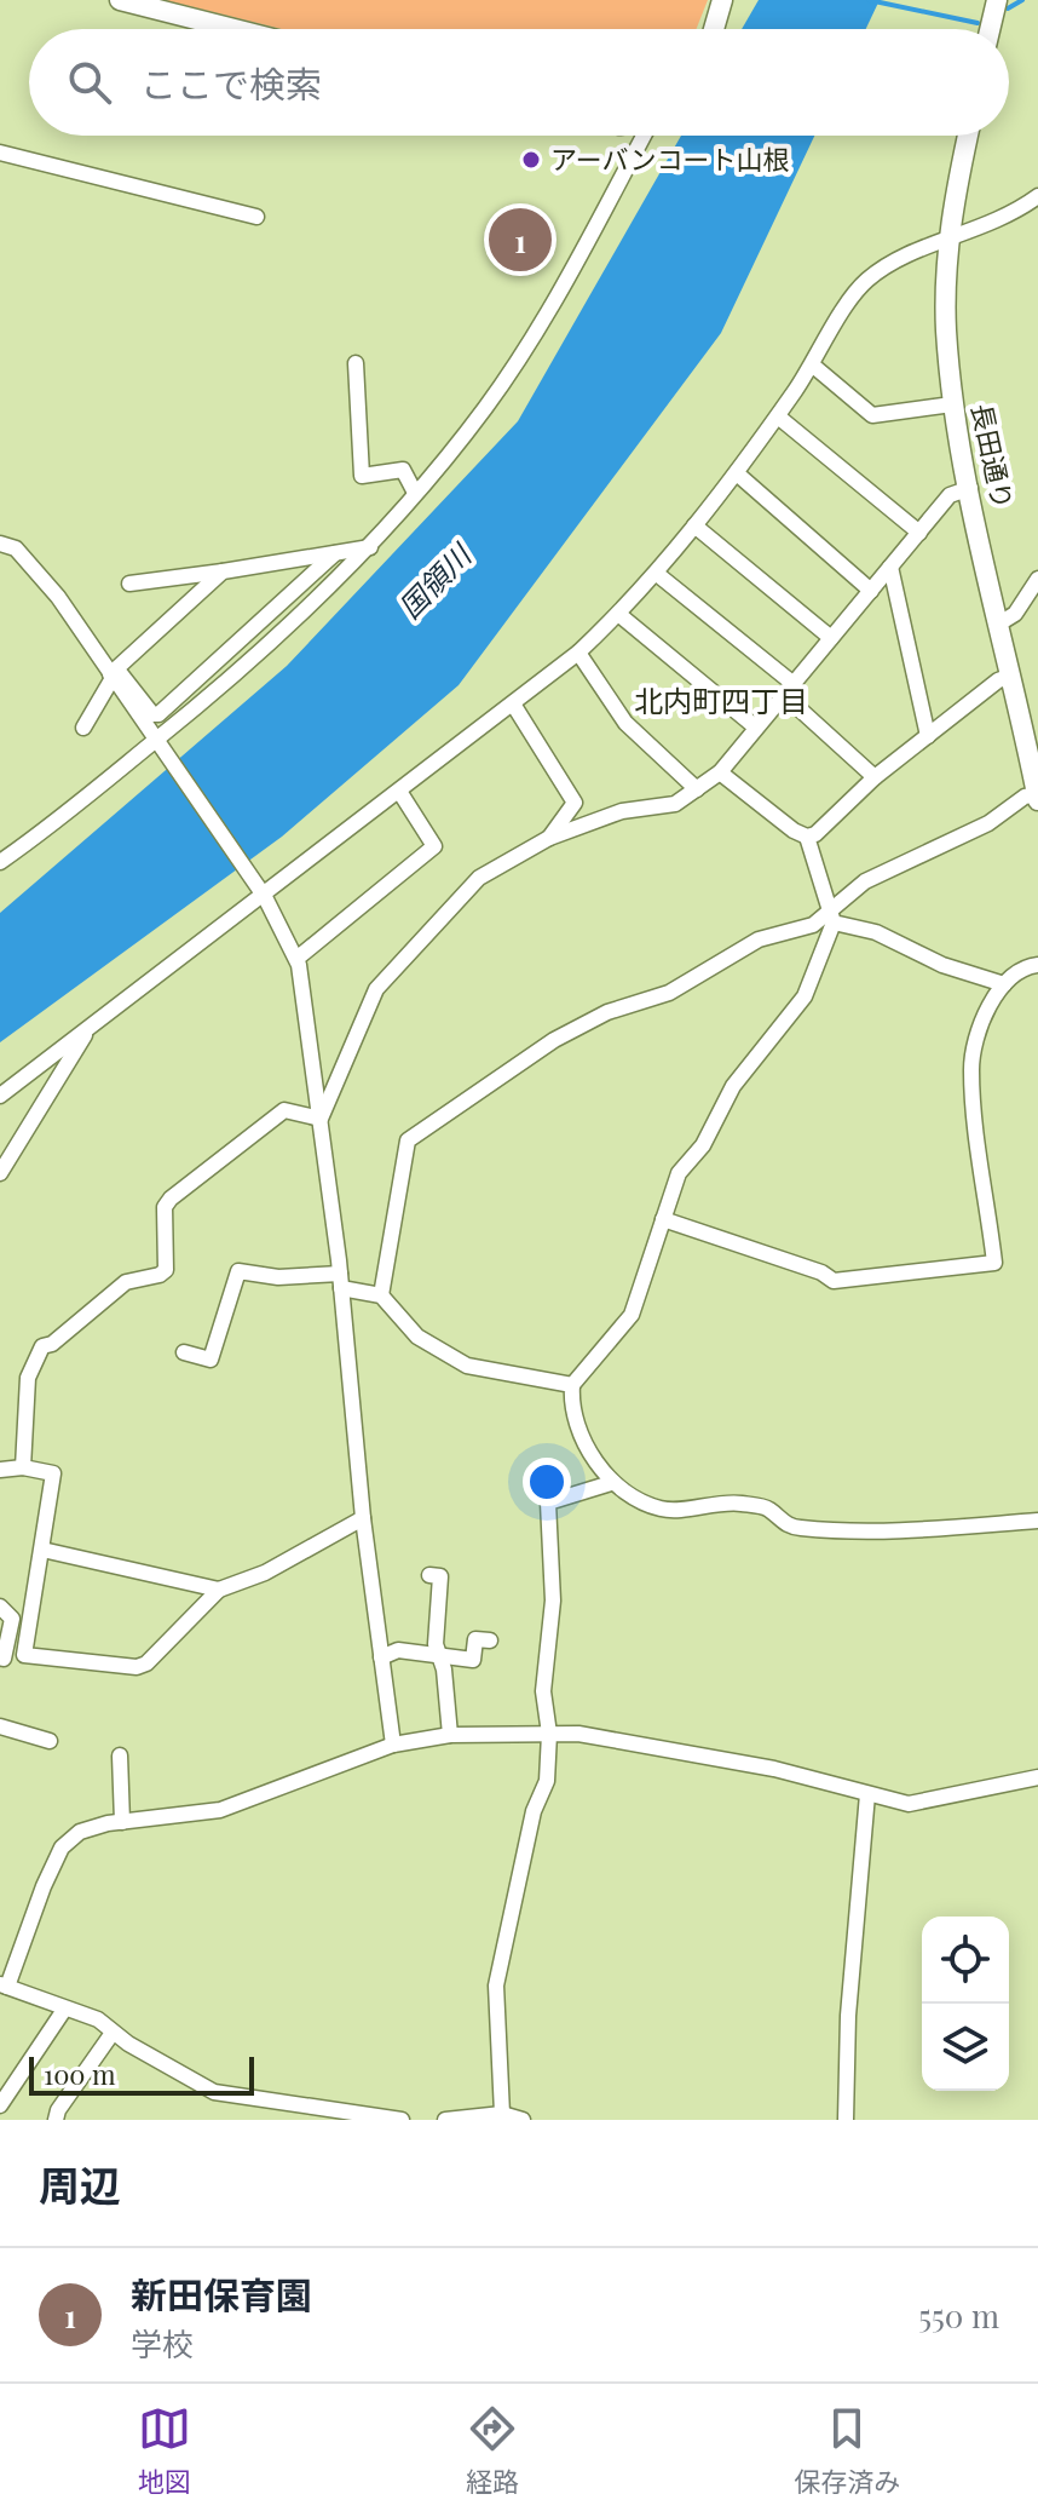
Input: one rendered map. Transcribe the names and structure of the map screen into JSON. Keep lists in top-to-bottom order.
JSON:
{
  "streets": {
    "street": ["長田通り"]
  },
  "districts": ["北内町四丁目"],
  "water": ["国領川"],
  "places": ["アーバンコート山根"],
  "scale_bar": "100 m",
  "page": {
    "search": "ここで検索",
    "pins": "1",
    "scale": "100 m",
    "heading": "周辺",
    "list": [
      {
        "mark": "1",
        "name": "新田保育園",
        "note": "学校",
        "value": "550 m"
      }
    ],
    "nav": ["地図", "経路", "保存済み"]
  }
}
